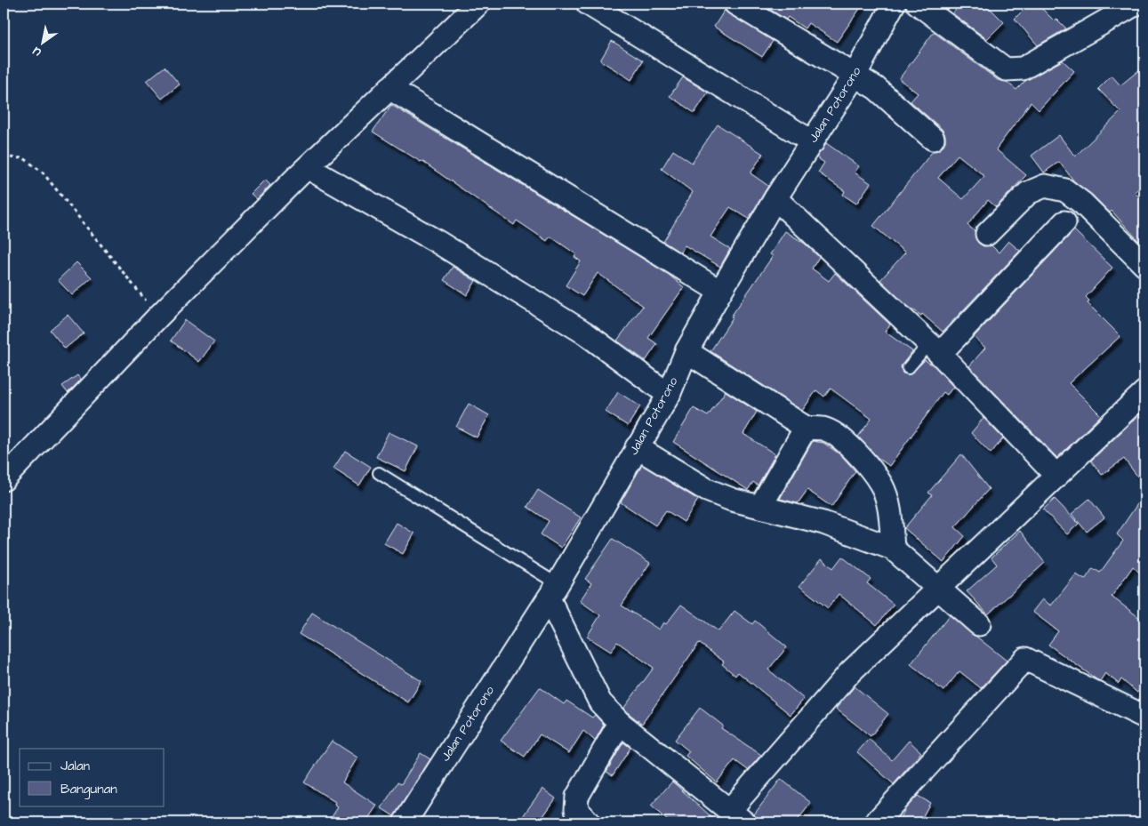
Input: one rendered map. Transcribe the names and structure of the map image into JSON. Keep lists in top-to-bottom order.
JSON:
{
  "streets": {
    "street": ["Jalan Potorono"]
  },
  "legend": ["Jalan", "Bangunan"],
  "north": "bottom left"
}
